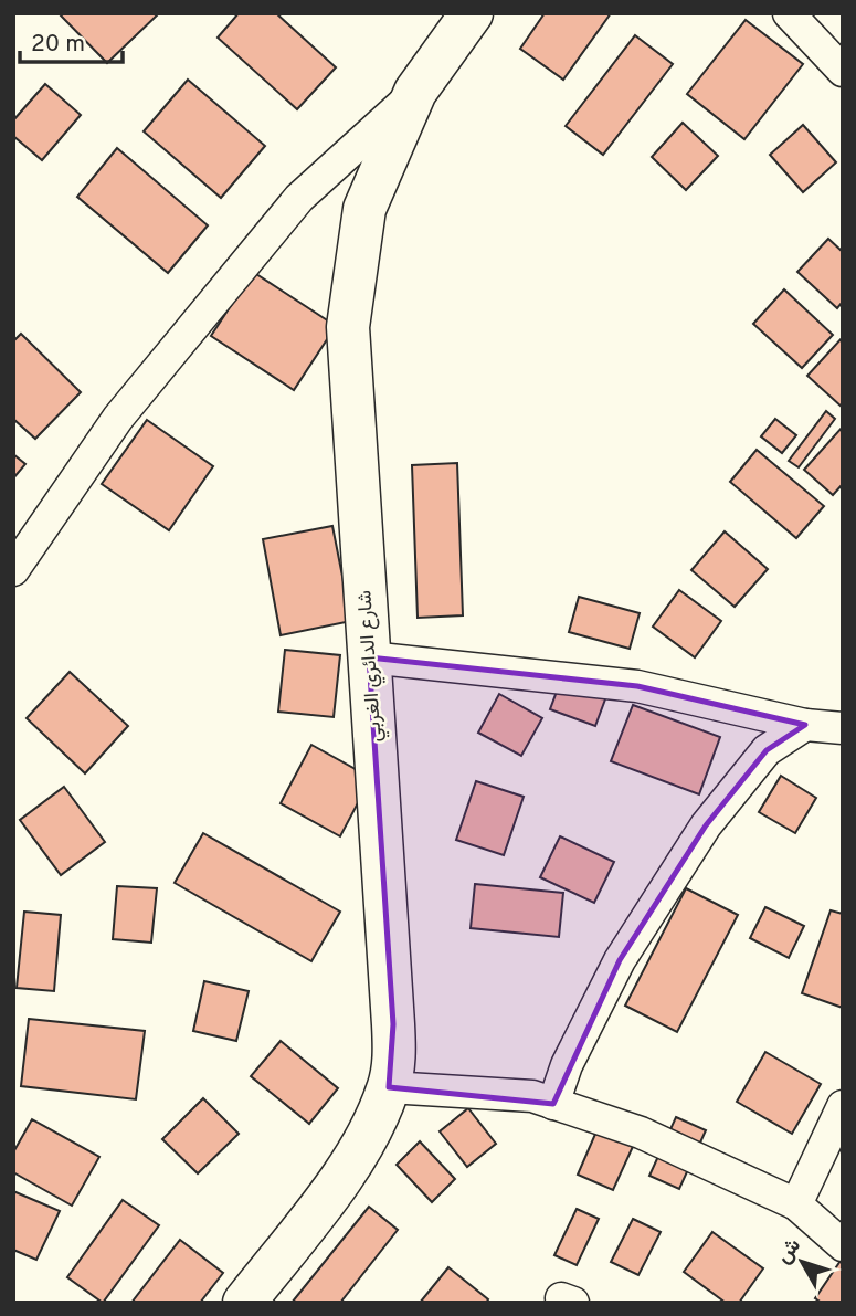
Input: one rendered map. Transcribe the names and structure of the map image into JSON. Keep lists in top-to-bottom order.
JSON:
{
  "streets": {
    "street": ["شارع الدائري الغربي"]
  },
  "scale_bar": "20 m",
  "north": "top left"
}
